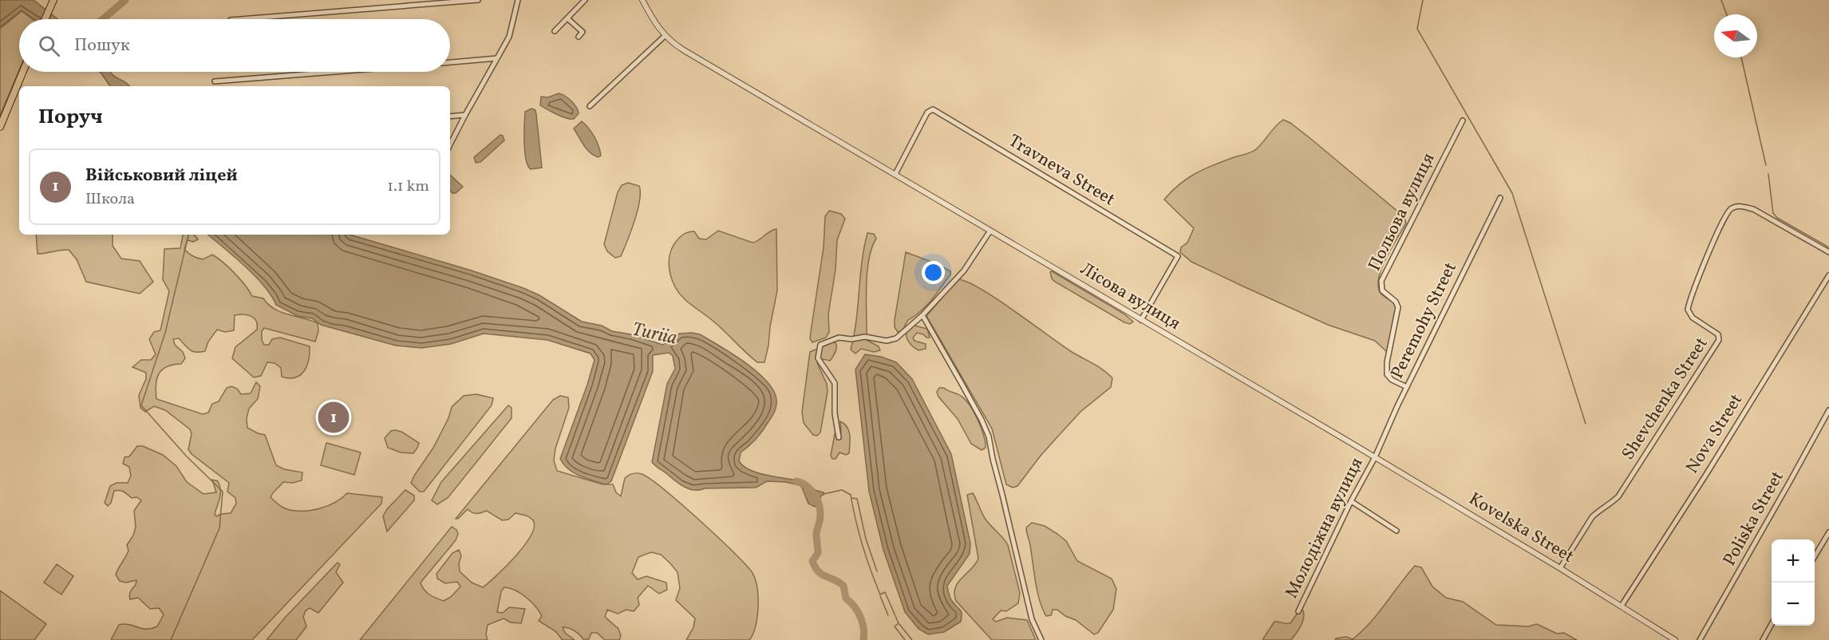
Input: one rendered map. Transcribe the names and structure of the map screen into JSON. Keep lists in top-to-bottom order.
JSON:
{
  "streets": {
    "street": [
      "Travneva Street",
      "Польова вулиця",
      "Лісова вулиця",
      "Peremohy Street",
      "Shevchenka Street",
      "Nova Street",
      "Poliska Street",
      "Молодіжна вулиця",
      "Kovelska Street"
    ]
  },
  "crossings": [
    ["Travneva Street", "Лісова вулиця"],
    ["Польова вулиця", "Peremohy Street"],
    ["Лісова вулиця", "Kovelska Street"],
    ["Peremohy Street", "Молодіжна вулиця"],
    ["Peremohy Street", "Kovelska Street"],
    ["Shevchenka Street", "Kovelska Street"],
    ["Nova Street", "Kovelska Street"],
    ["Молодіжна вулиця", "Kovelska Street"]
  ],
  "water": ["Turiia"],
  "north": "left",
  "page": {
    "search": "Пошук",
    "heading": "Поруч",
    "list": [
      {
        "mark": "1",
        "name": "Військовий ліцей",
        "note": "Школа",
        "value": "1.1 km"
      }
    ],
    "pins": "1",
    "map_buttons": ["+", "−"]
  }
}
